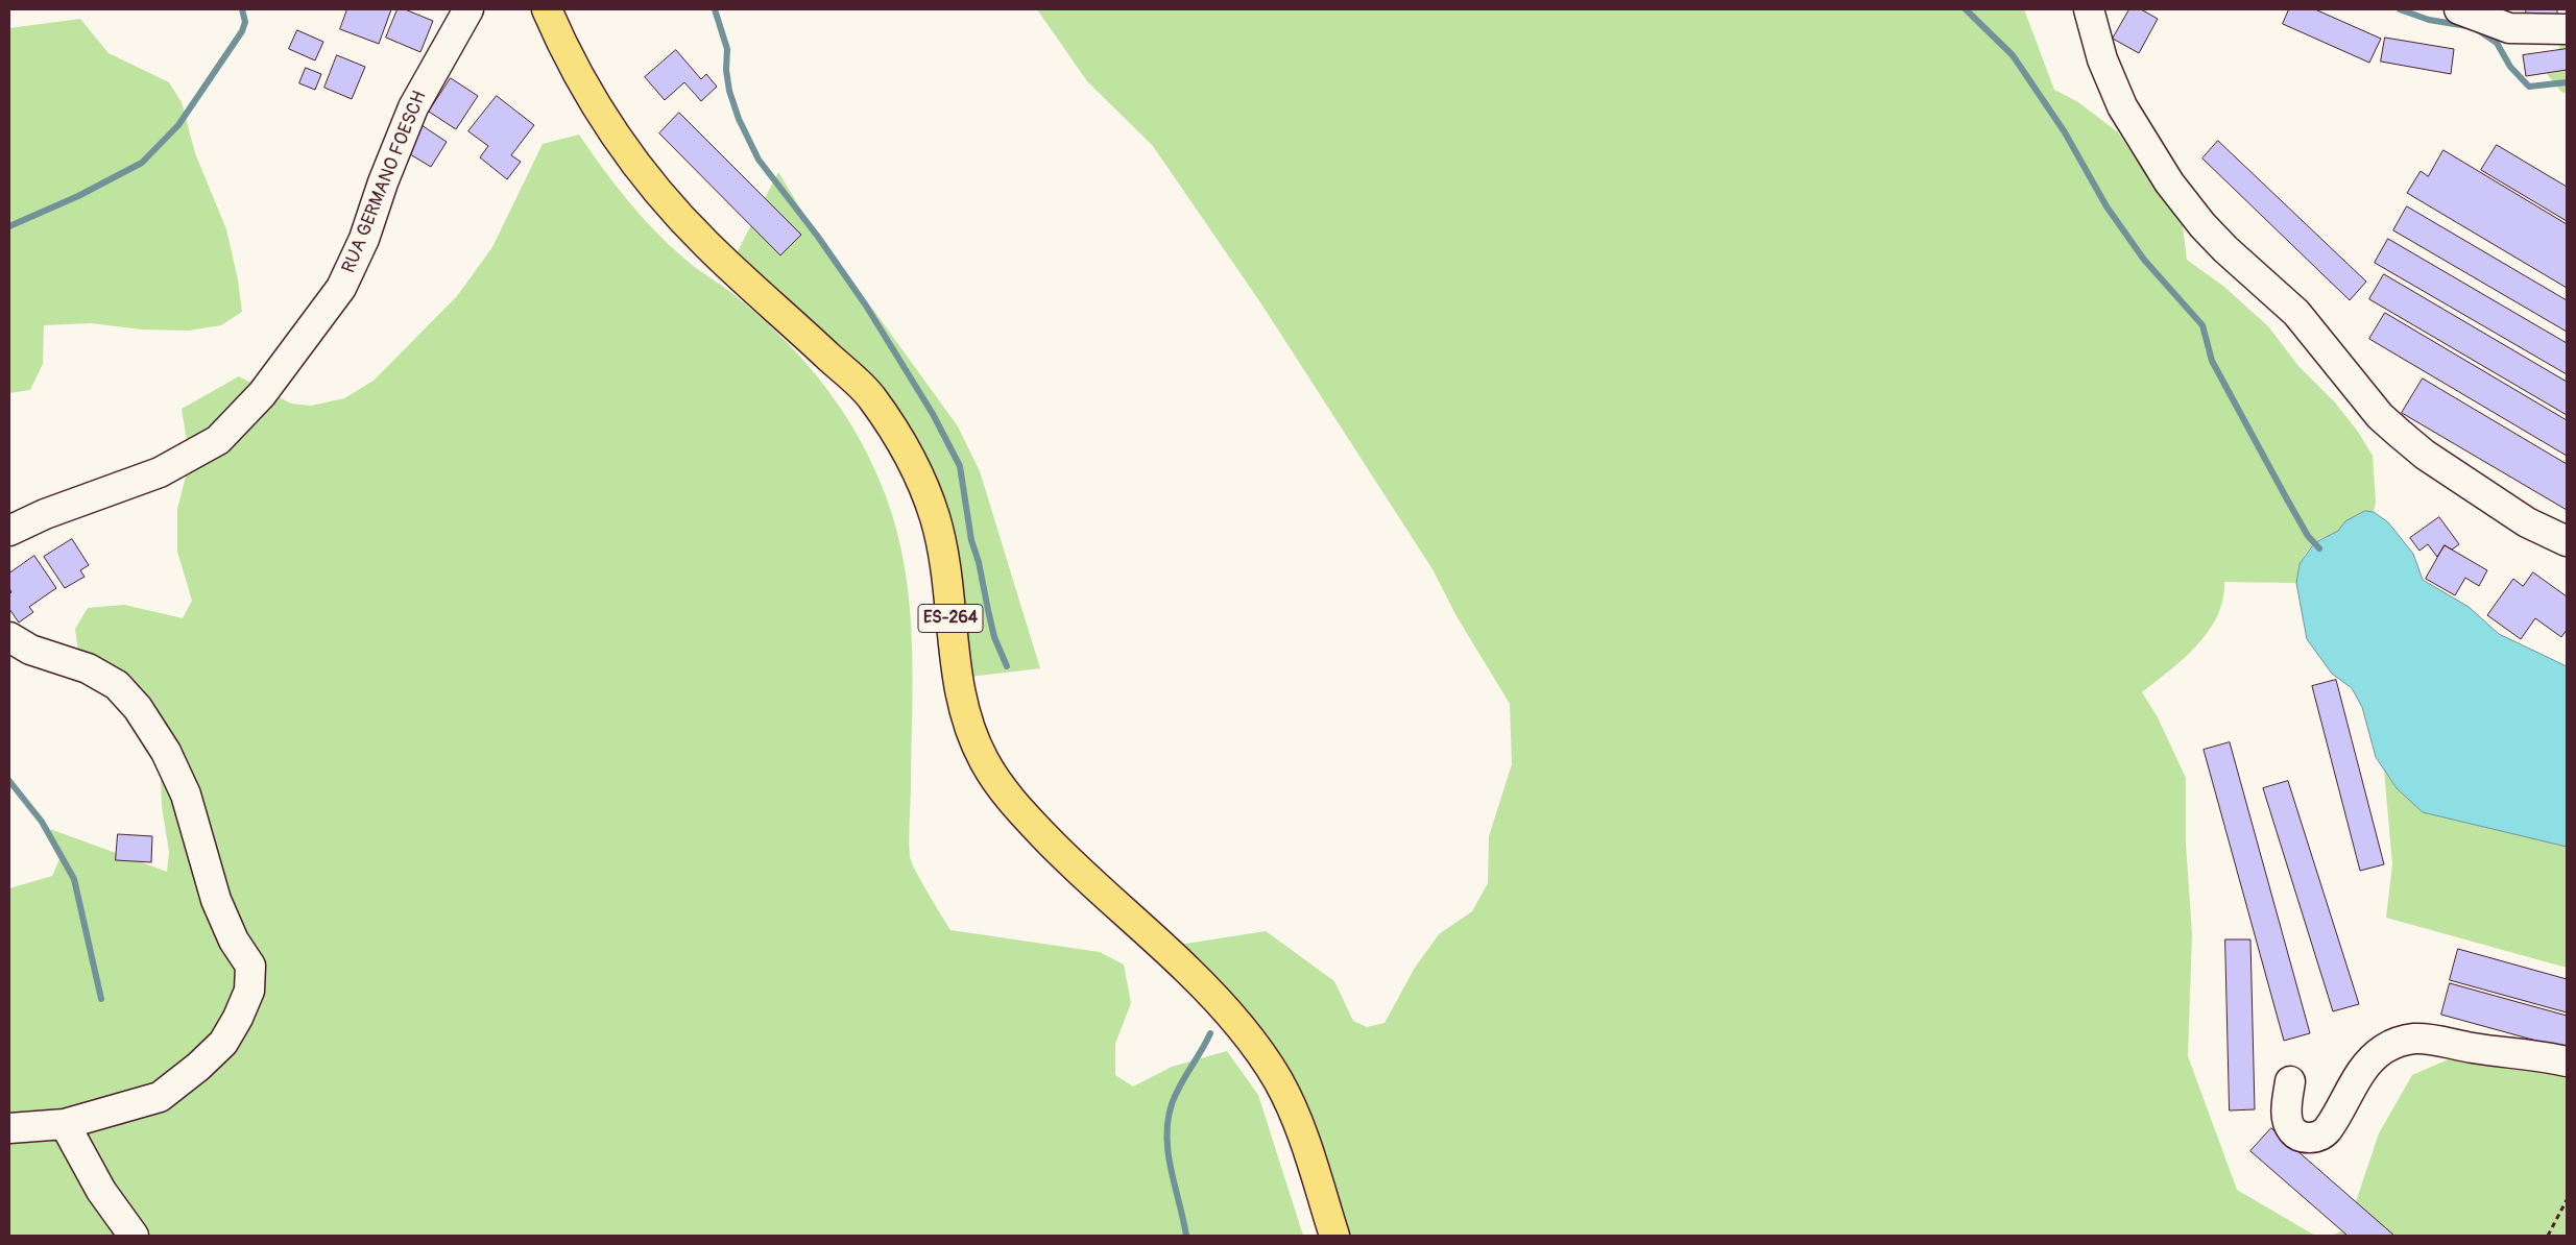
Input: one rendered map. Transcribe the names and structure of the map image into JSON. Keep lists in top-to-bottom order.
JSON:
{
  "streets": {
    "main road": ["ES-264"],
    "street": ["RUA GERMANO FOESCH"]
  }
}
